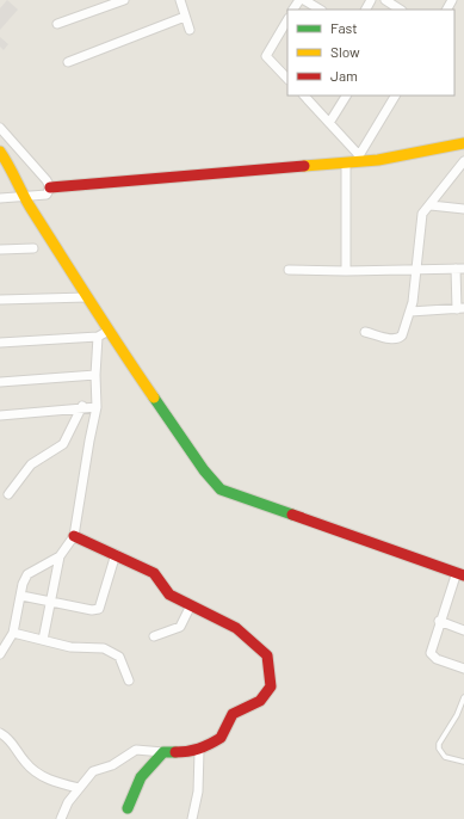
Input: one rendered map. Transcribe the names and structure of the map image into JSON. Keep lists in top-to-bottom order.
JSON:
{
  "legend": ["Fast", "Slow", "Jam"]
}
